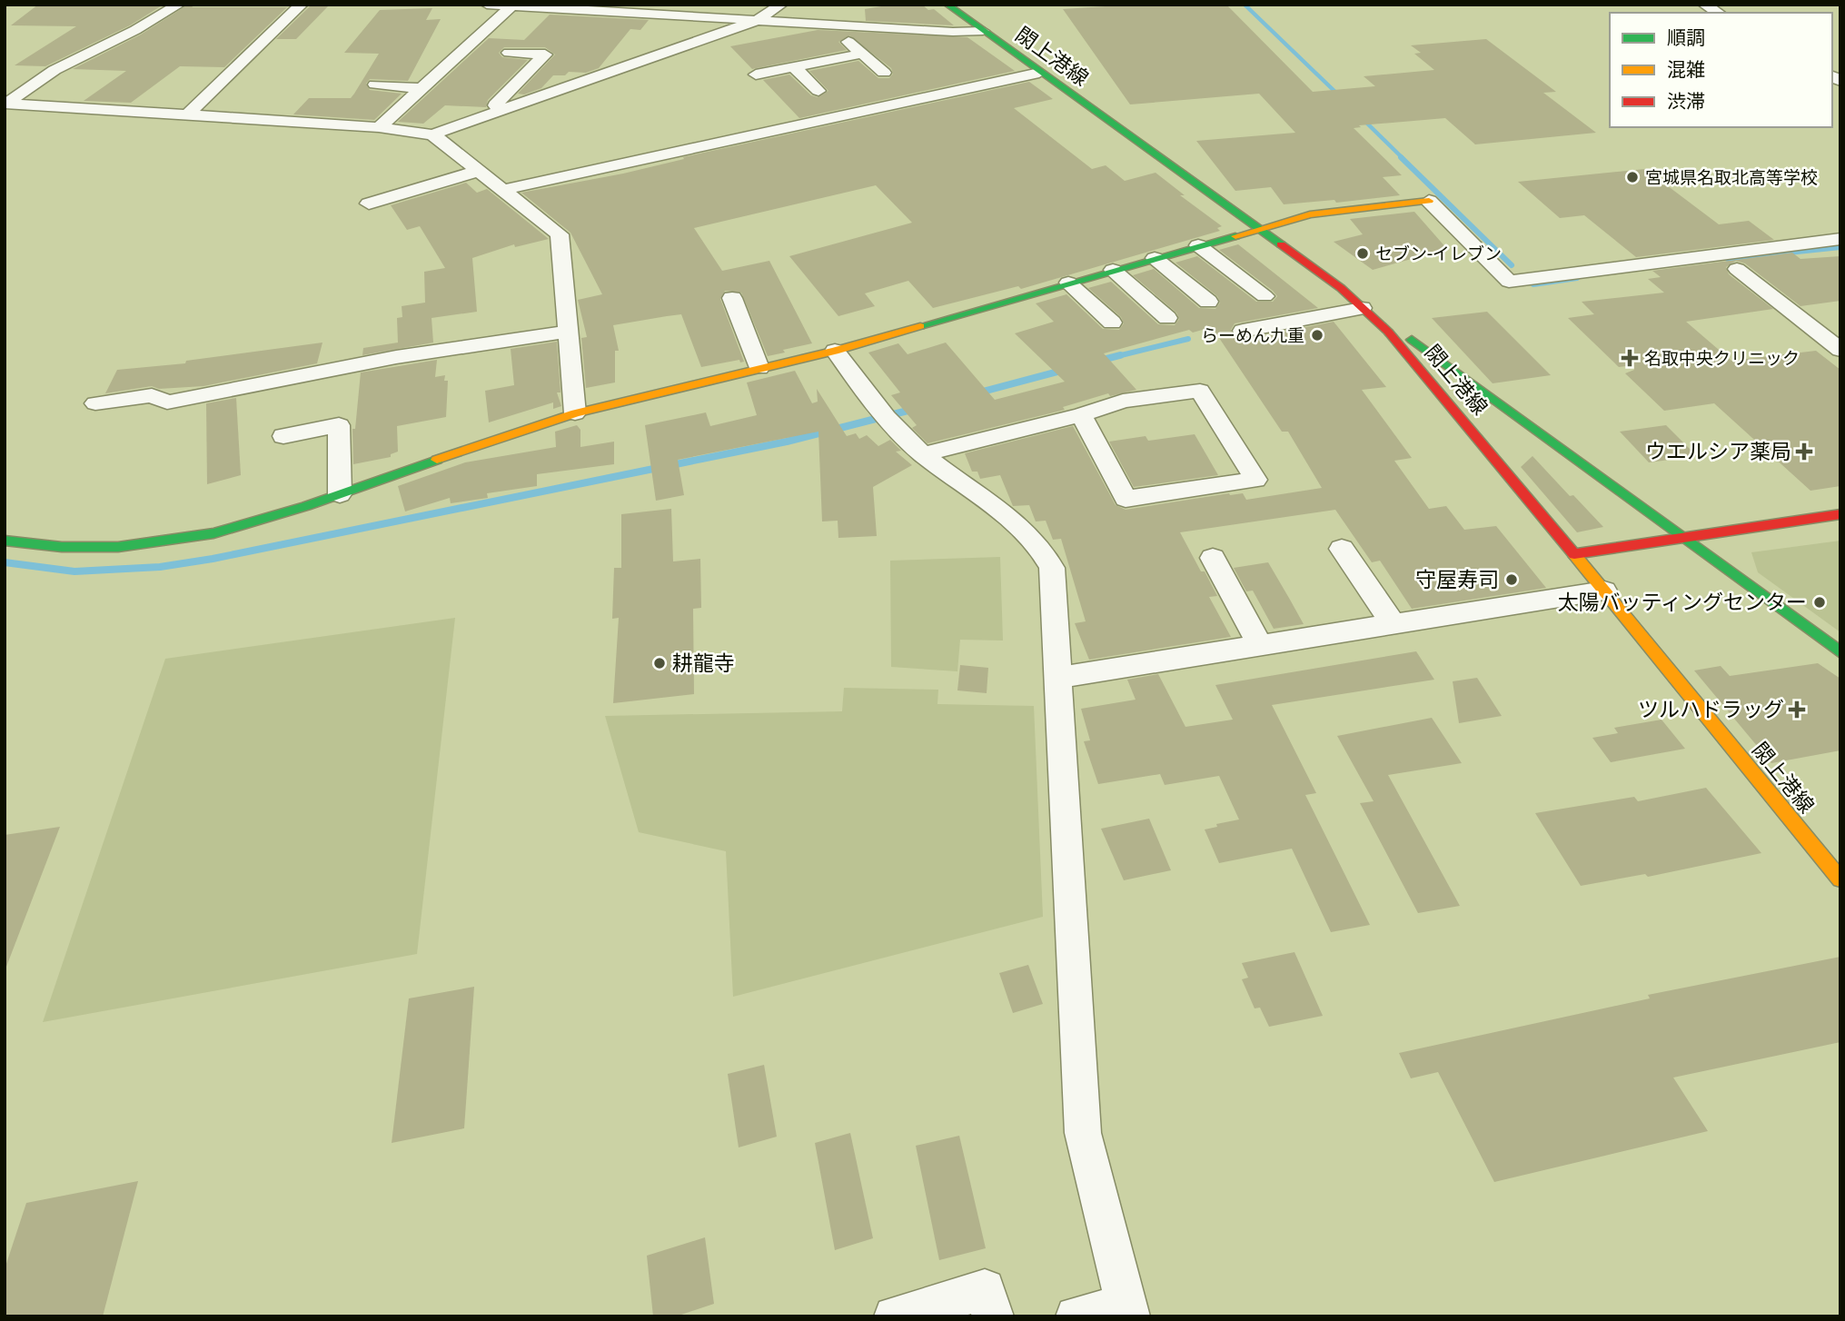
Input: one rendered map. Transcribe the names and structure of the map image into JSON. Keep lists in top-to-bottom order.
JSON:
{
  "streets": {
    "street": ["閖上港線"]
  },
  "places": {
    "other": [
      "宮城県名取北高等学校",
      "セブン-イレブン",
      "らーめん九重",
      "守屋寿司",
      "太陽バッティングセンター",
      "耕龍寺"
    ],
    "health": ["名取中央クリニック", "ウエルシア薬局", "ツルハドラッグ"]
  },
  "legend": ["順調", "混雑", "渋滞"]
}
